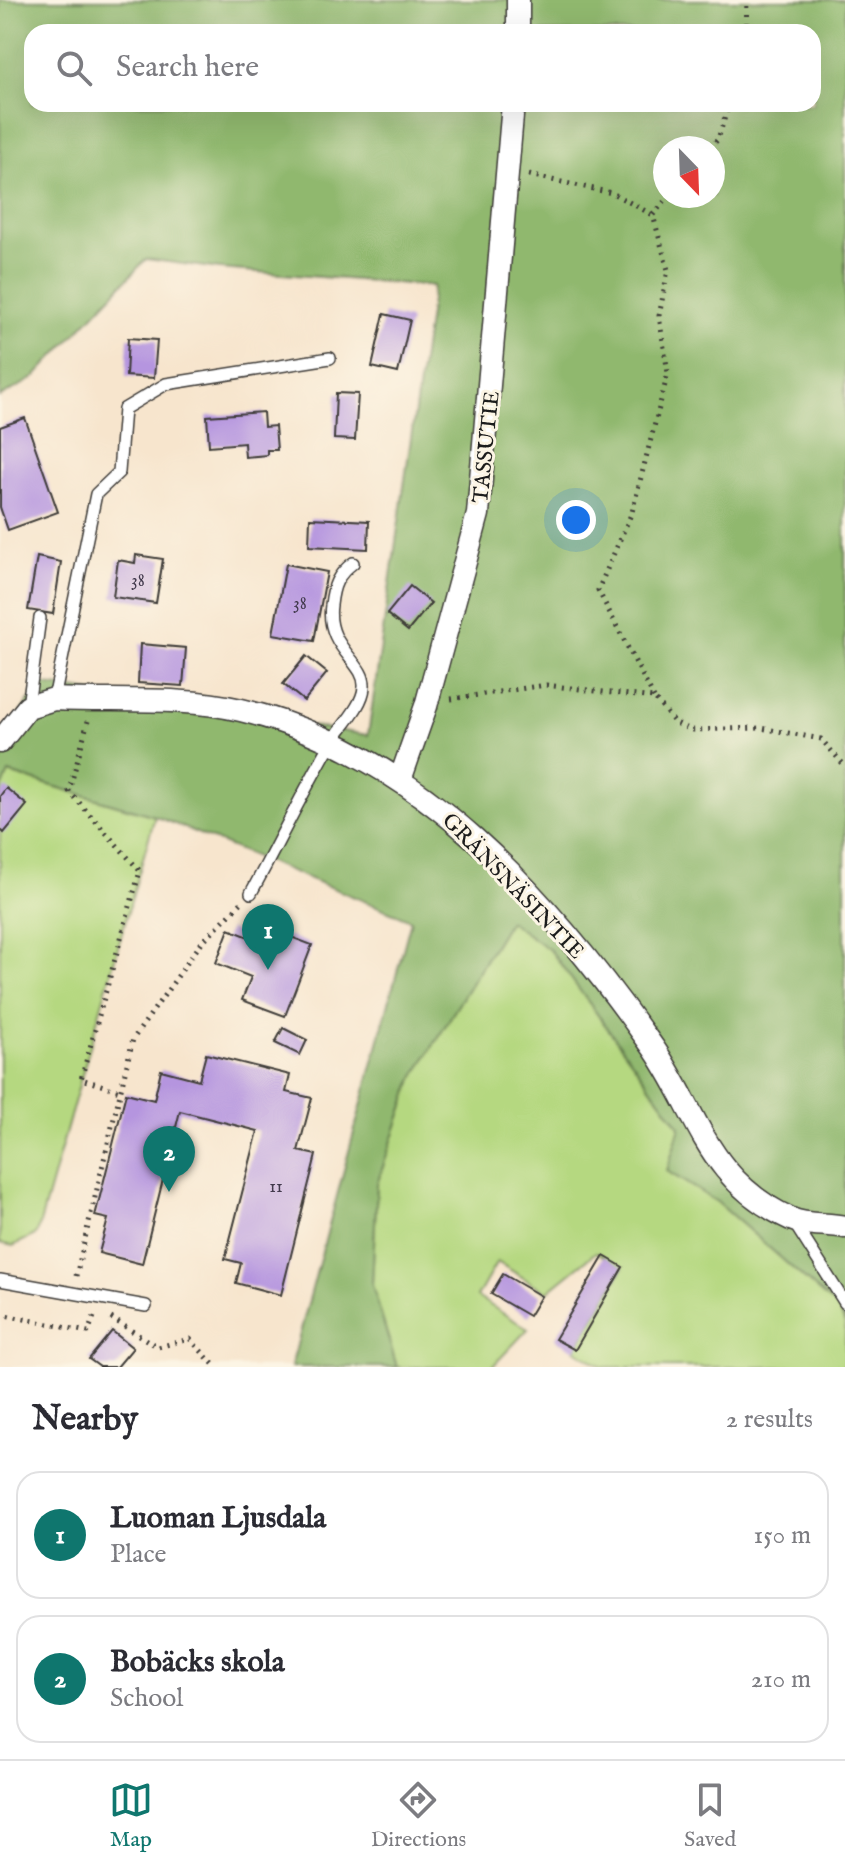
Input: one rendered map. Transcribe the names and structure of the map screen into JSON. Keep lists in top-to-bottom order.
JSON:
{
  "streets": {
    "street": ["TASSUTIE", "GRÄNSNÄSINTIE"]
  },
  "crossings": [
    ["TASSUTIE", "GRÄNSNÄSINTIE"]
  ],
  "house_numbers": ["38", "38", "11"],
  "north": "bottom right",
  "page": {
    "search": "Search here",
    "pins": ["1", "2"],
    "heading": ["Nearby", "2 results"],
    "list": [
      {
        "mark": "1",
        "name": "Luoman Ljusdala",
        "note": "Place",
        "value": "150 m"
      },
      {
        "mark": "2",
        "name": "Bobäcks skola",
        "note": "School",
        "value": "210 m"
      }
    ],
    "nav": ["Map", "Directions", "Saved"]
  }
}
